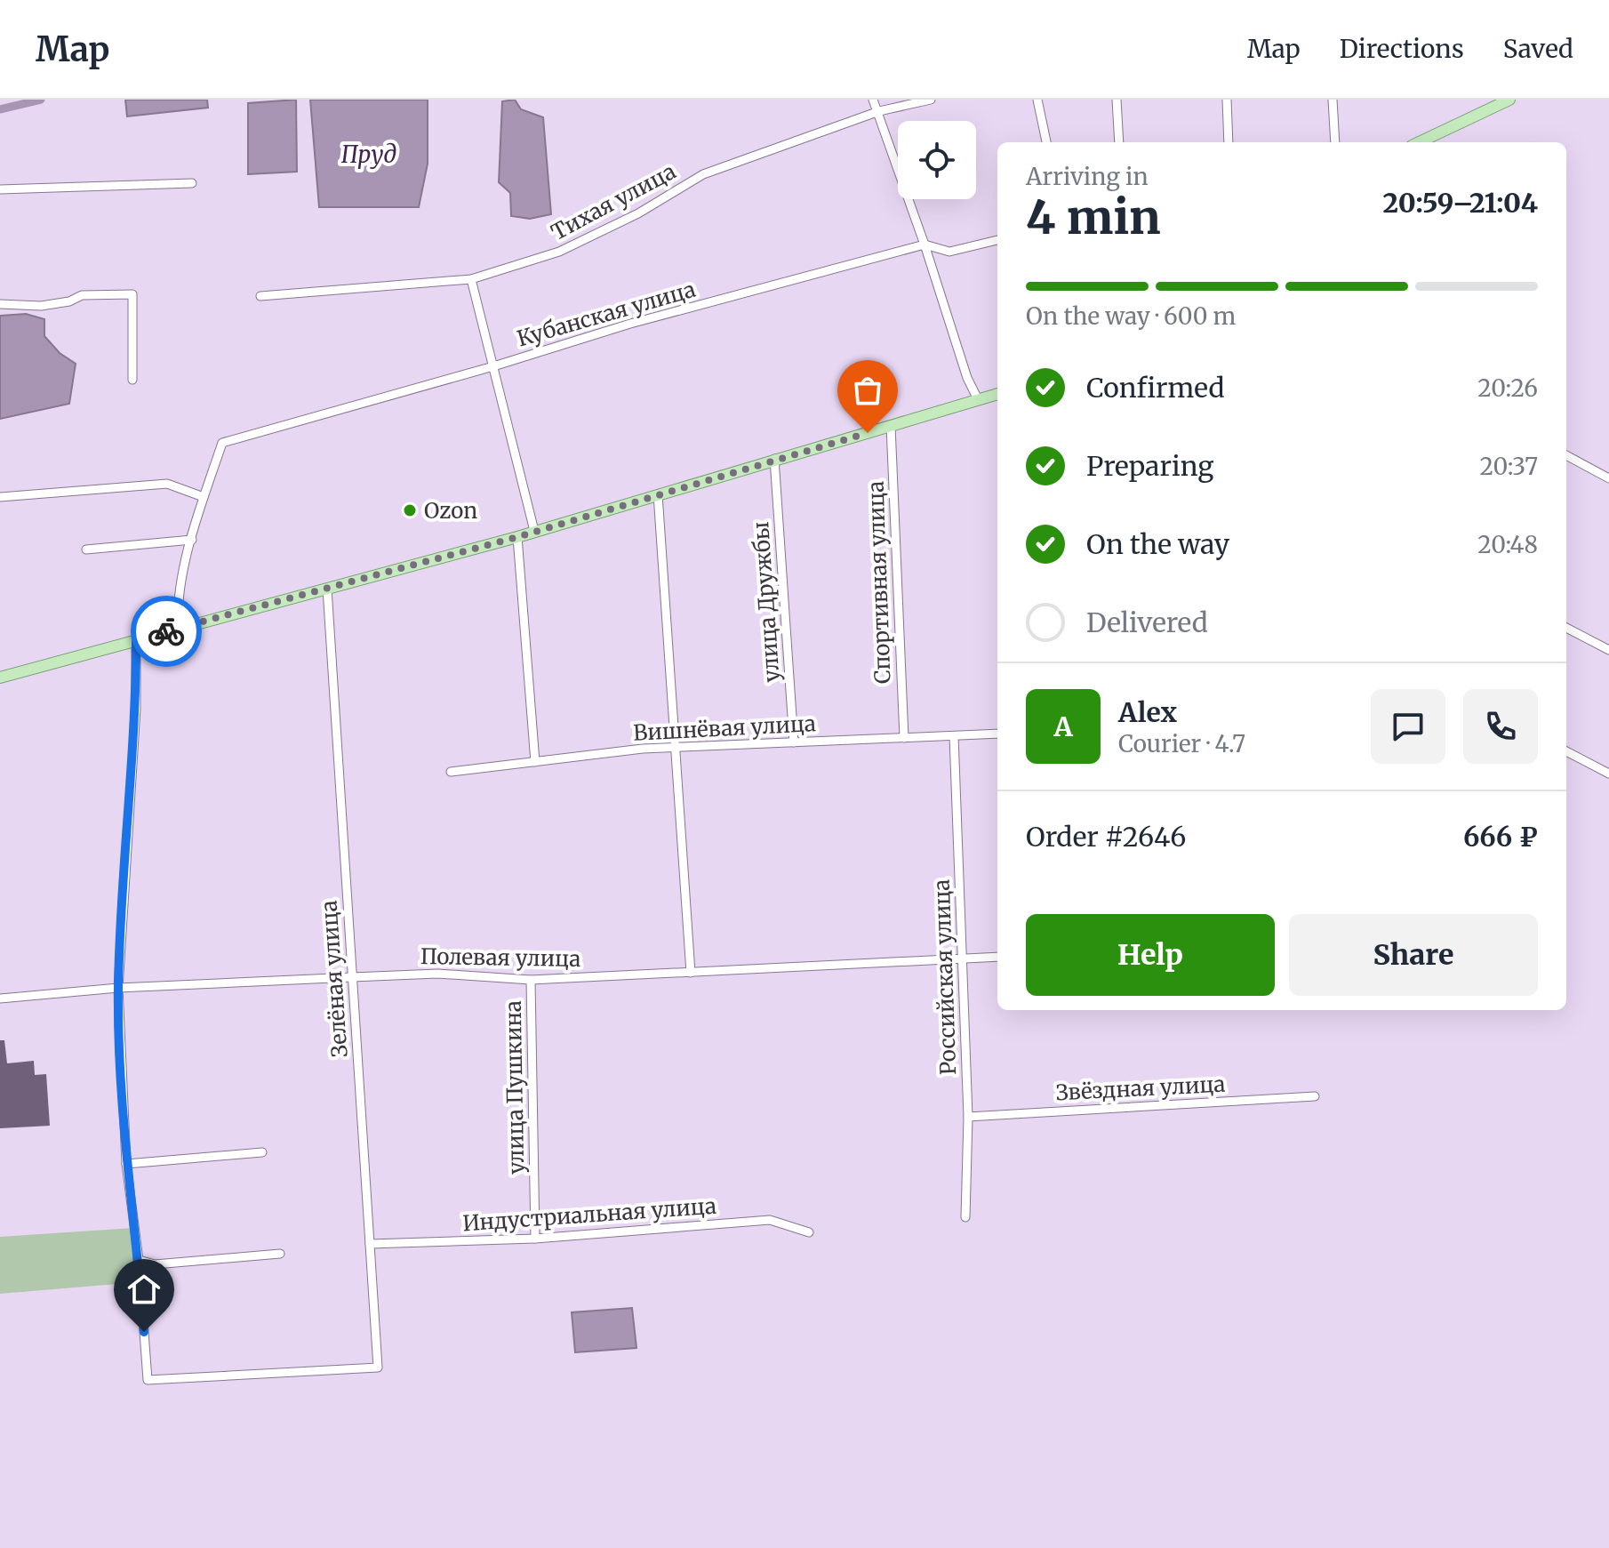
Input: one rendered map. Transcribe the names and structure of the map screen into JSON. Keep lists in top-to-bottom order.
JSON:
{
  "streets": {
    "street": [
      "Тихая улица",
      "Кубанская улица",
      "Спортивная улица",
      "улица Дружбы",
      "Вишнёвая улица",
      "Полевая улица",
      "Российская улица",
      "Зелёная улица",
      "улица Пушкина",
      "Звёздная улица",
      "Индустриальная улица"
    ]
  },
  "crossings": [
    ["Спортивная улица", "Вишнёвая улица"],
    ["улица Дружбы", "Вишнёвая улица"],
    ["Вишнёвая улица", "Российская улица"],
    ["Полевая улица", "Российская улица"],
    ["Полевая улица", "Зелёная улица"],
    ["Полевая улица", "улица Пушкина"],
    ["Российская улица", "Звёздная улица"],
    ["Зелёная улица", "Индустриальная улица"],
    ["улица Пушкина", "Индустриальная улица"]
  ],
  "water": ["Пруд"],
  "places": ["Ozon"],
  "page": {
    "header": "Map",
    "nav": ["Map", "Directions", "Saved"],
    "heading": ["4 min", "Arriving in", "20:59–21:04"],
    "panel": [
      "Alex",
      "Courier · 4.7",
      "Order #2646",
      "666 ₽"
    ],
    "bar": "On the way · 600 m",
    "list": [
      ["Confirmed", "20:26"],
      ["Preparing", "20:37"],
      ["On the way", "20:48"],
      "Delivered"
    ],
    "round": "A",
    "buttons": ["Help", "Share"]
  }
}
